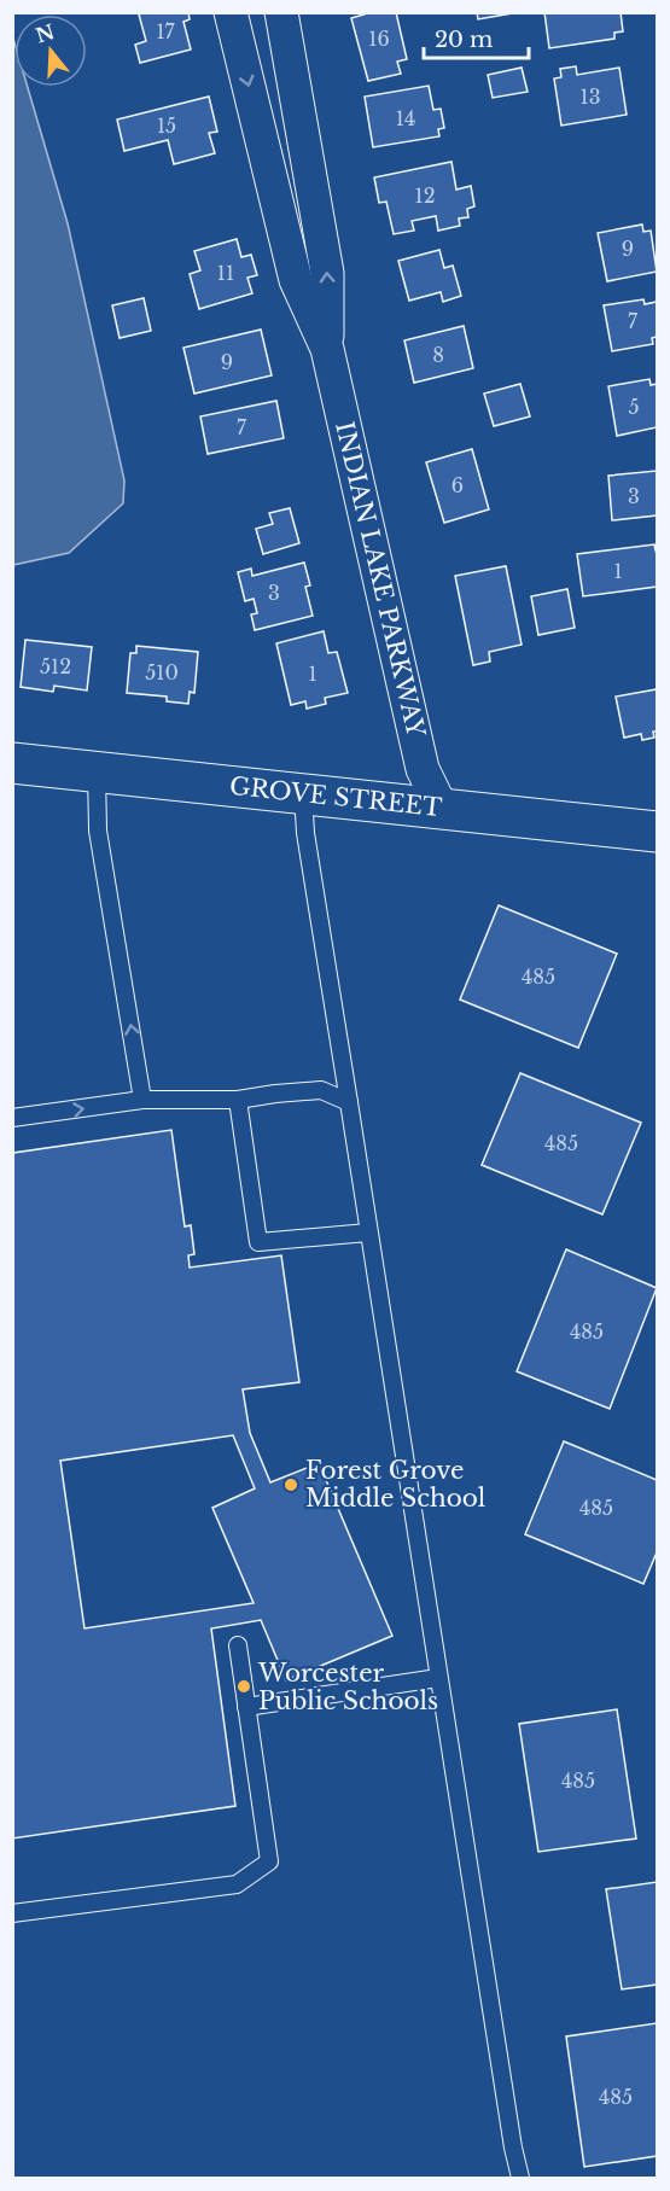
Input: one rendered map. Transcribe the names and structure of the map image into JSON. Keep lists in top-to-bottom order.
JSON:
{
  "streets": {
    "main road": ["GROVE STREET"],
    "street": ["INDIAN LAKE PARKWAY"]
  },
  "crossings": [
    ["INDIAN LAKE PARKWAY", "GROVE STREET"]
  ],
  "places": ["Forest Grove Middle School", "Worcester Public Schools"],
  "house_numbers": [
    "17",
    "16",
    "13",
    "14",
    "15",
    "12",
    "9",
    "11",
    "7",
    "8",
    "9",
    "5",
    "7",
    "6",
    "3",
    "1",
    "3",
    "512",
    "510",
    "1",
    "485",
    "485",
    "485",
    "485",
    "485",
    "485"
  ],
  "scale_bar": "20 m",
  "north": "top"
}
